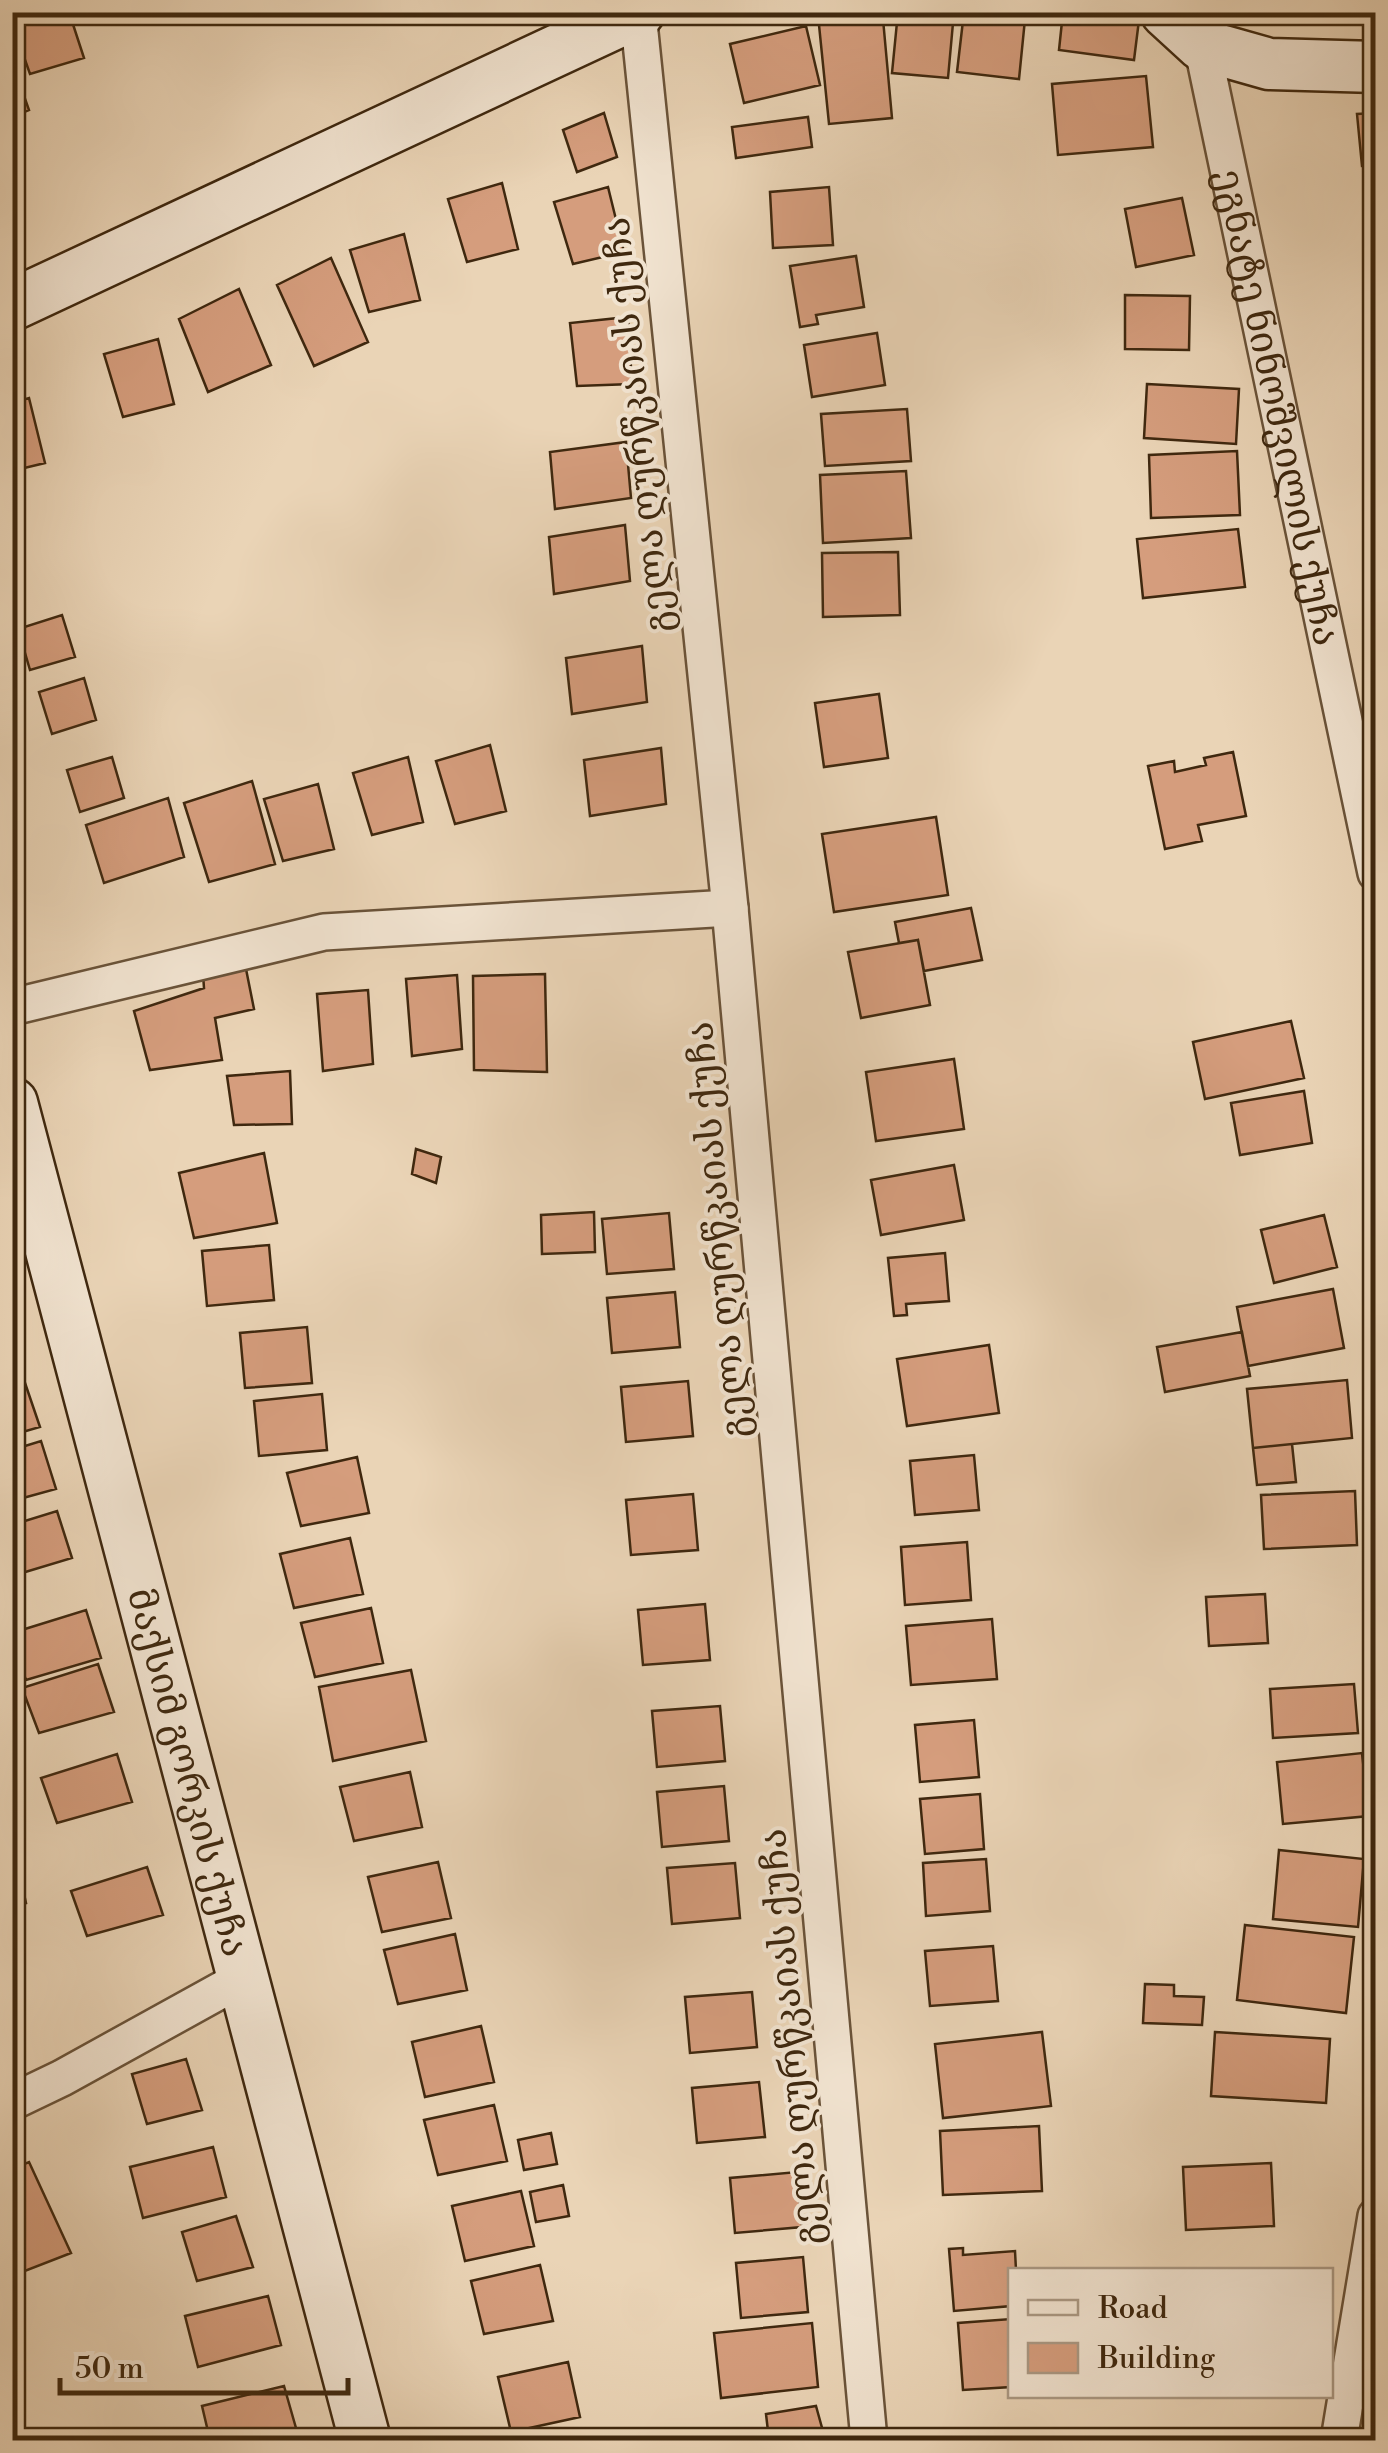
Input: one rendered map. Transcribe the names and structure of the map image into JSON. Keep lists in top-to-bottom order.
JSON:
{
  "streets": {
    "street": ["ეგნატე ნინოშვილის ქუჩა", "გელა ღურწკაიას ქუჩა", "მაქსიმ გორკის ქუჩა"]
  },
  "legend": ["Road", "Building"],
  "scale_bar": "50 m"
}
